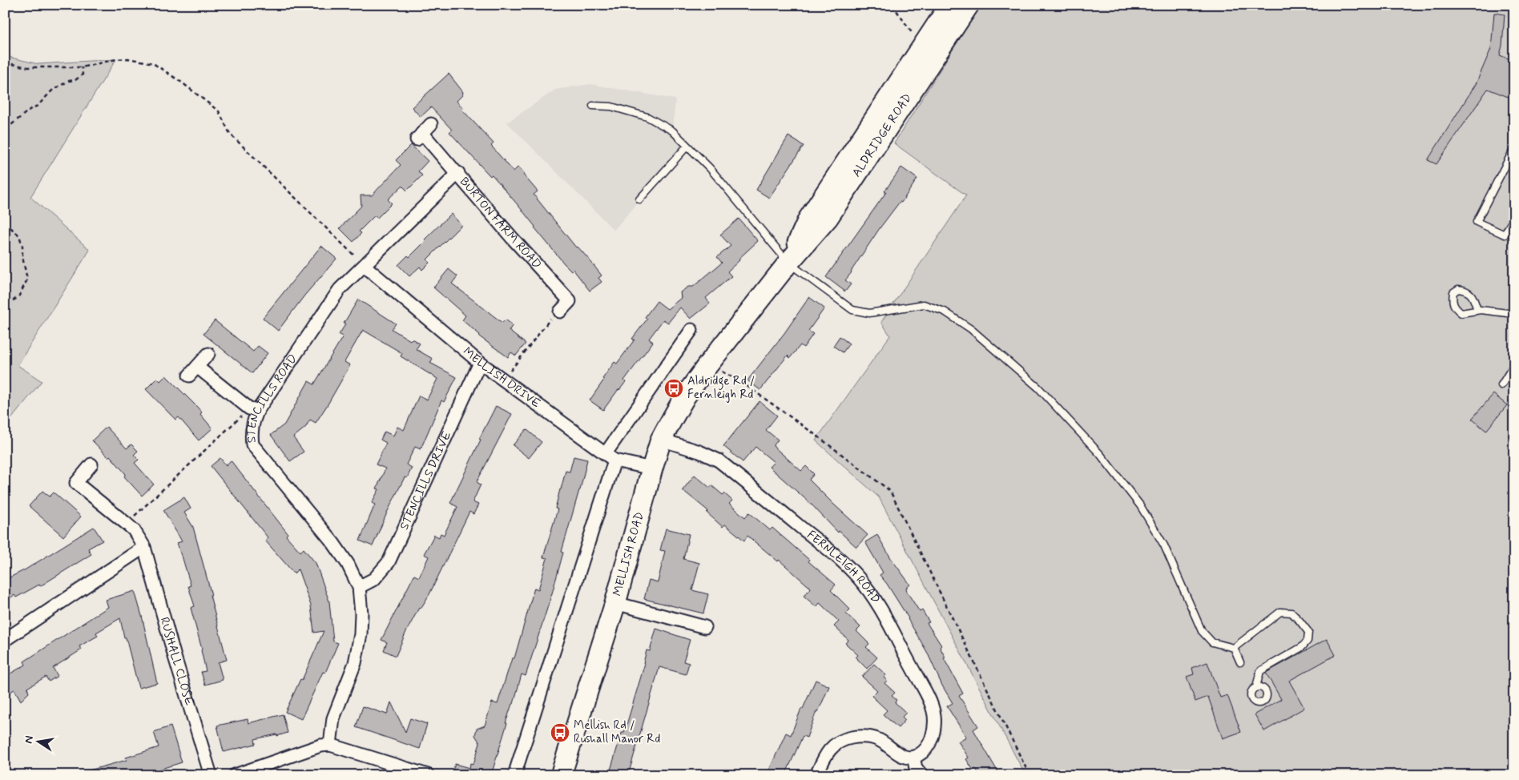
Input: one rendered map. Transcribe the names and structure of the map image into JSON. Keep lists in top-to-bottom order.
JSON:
{
  "streets": {
    "main road": ["ALDRIDGE ROAD", "MELLISH ROAD"],
    "street": [
      "BURTON FARM ROAD",
      "MELLISH DRIVE",
      "STENCILLS ROAD",
      "STENCILLS DRIVE",
      "FERNLEIGH ROAD",
      "RUSHALL CLOSE"
    ]
  },
  "crossings": [
    ["ALDRIDGE ROAD", "MELLISH ROAD"],
    ["BURTON FARM ROAD", "STENCILLS ROAD"],
    ["MELLISH DRIVE", "STENCILLS ROAD"],
    ["MELLISH DRIVE", "STENCILLS DRIVE"],
    ["MELLISH DRIVE", "MELLISH ROAD"],
    ["STENCILLS ROAD", "STENCILLS DRIVE"],
    ["MELLISH ROAD", "FERNLEIGH ROAD"]
  ],
  "places": {
    "bus stop": ["Aldridge Rd / Fernleigh Rd", "Mellish Rd / Rushall Manor Rd"]
  },
  "north": "left"
}
